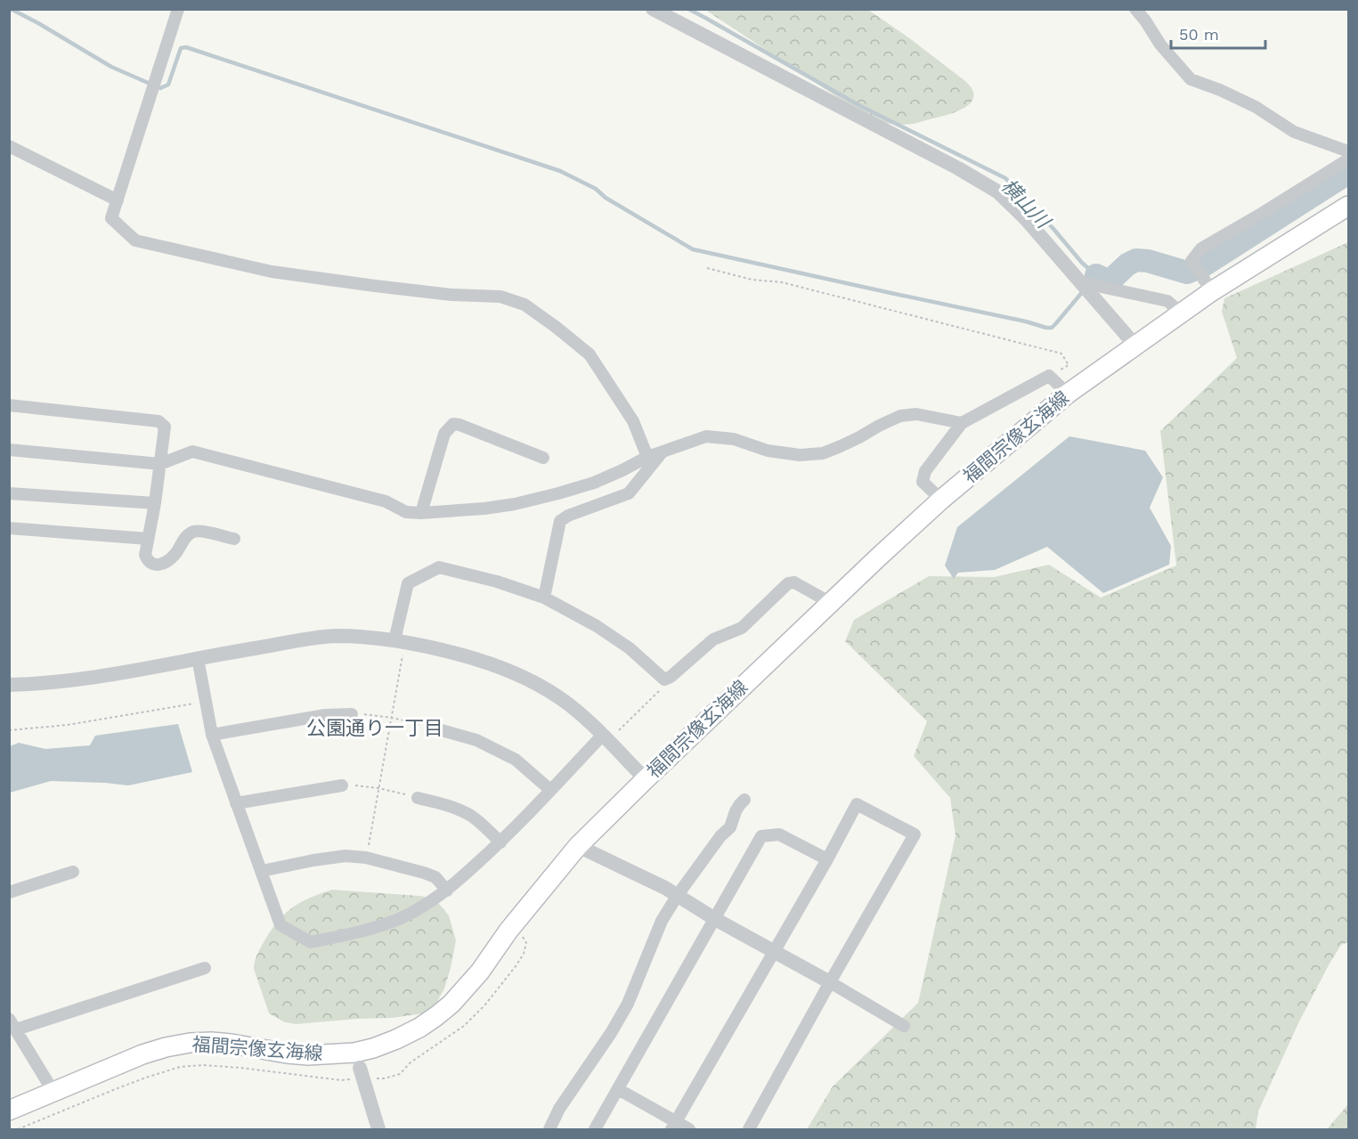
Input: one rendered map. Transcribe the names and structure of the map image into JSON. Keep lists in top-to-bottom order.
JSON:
{
  "streets": {
    "main road": ["福間宗像玄海線"]
  },
  "districts": ["公園通り一丁目"],
  "water": ["横山川"],
  "scale_bar": "50 m"
}
